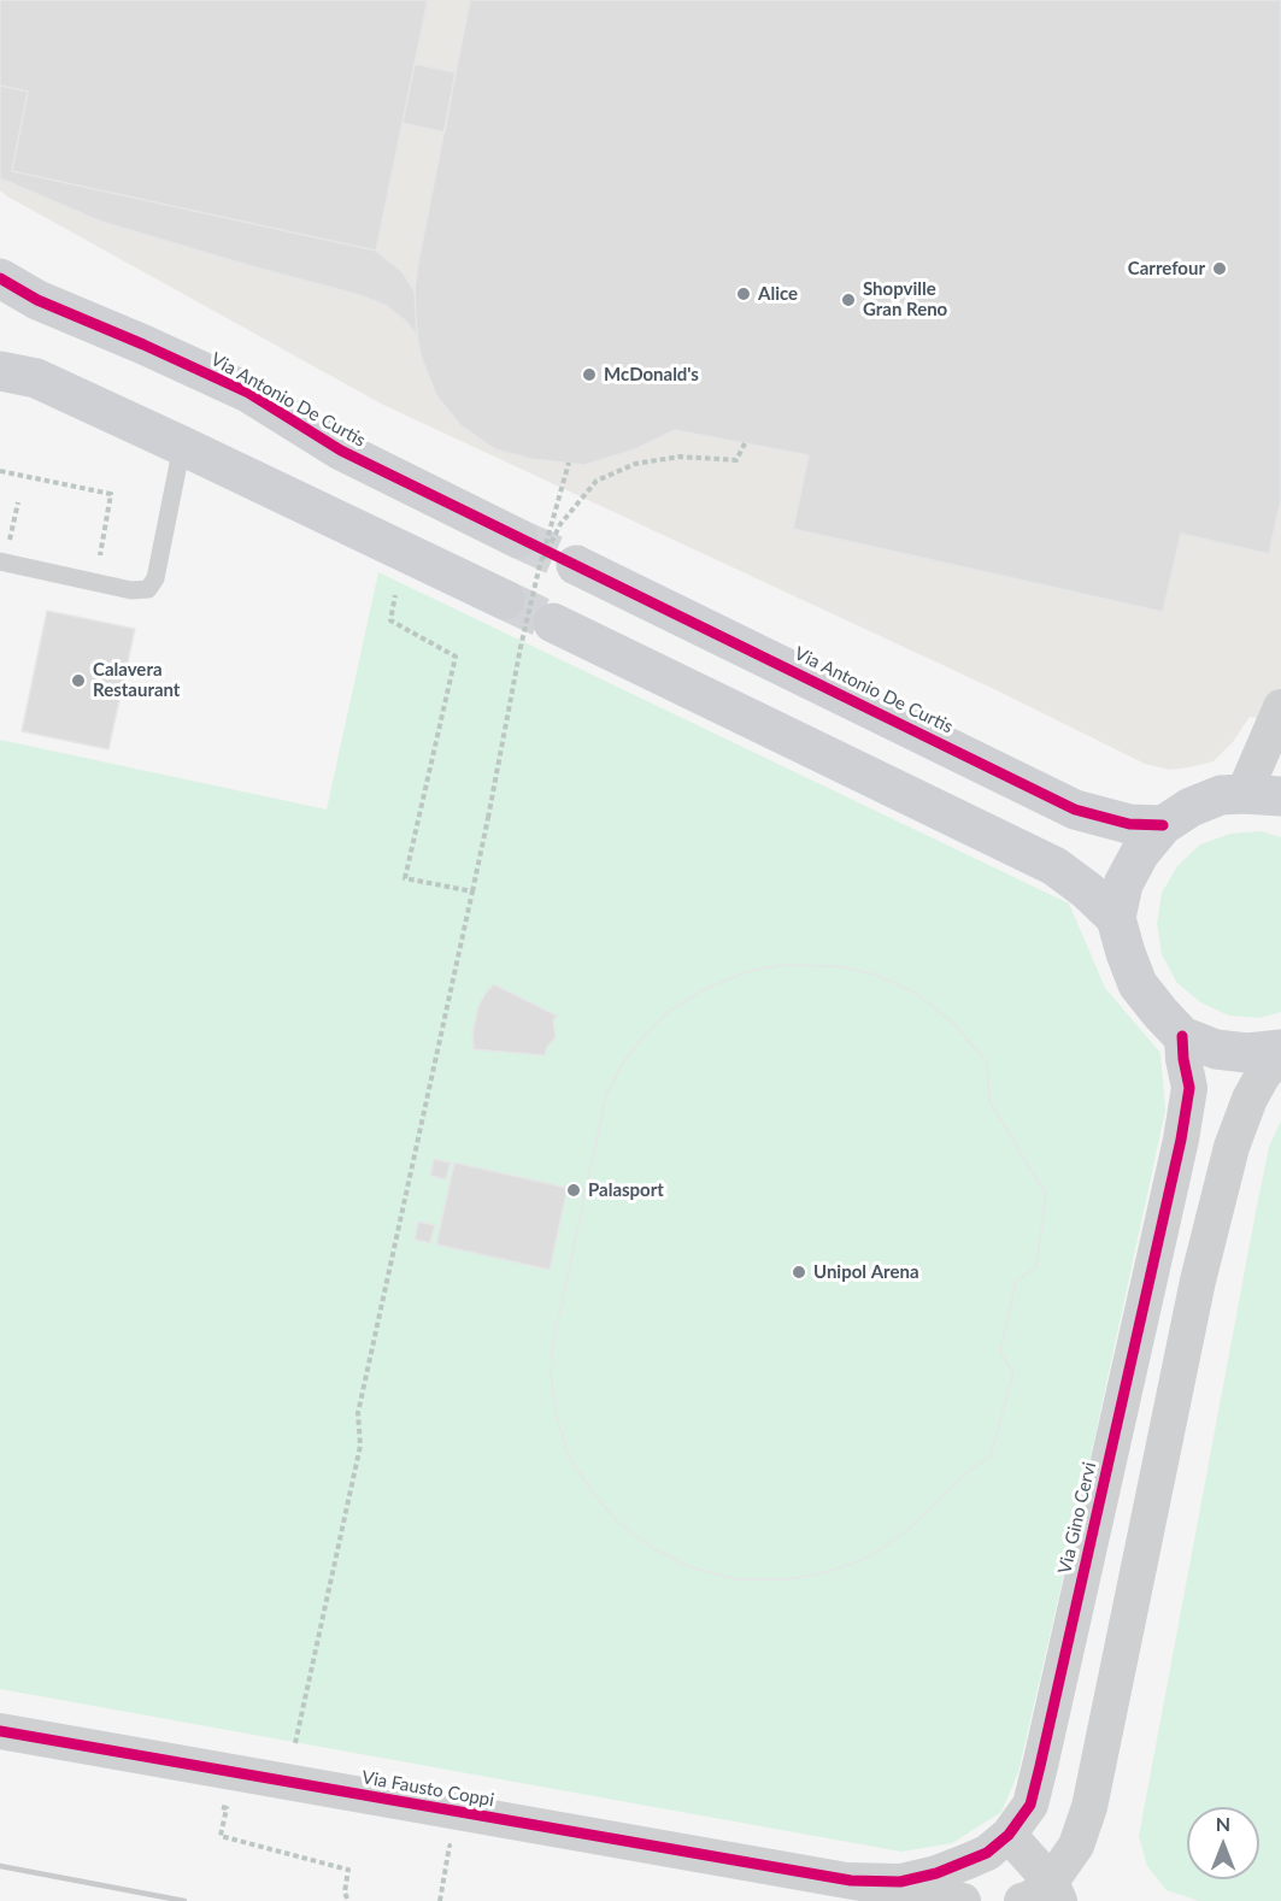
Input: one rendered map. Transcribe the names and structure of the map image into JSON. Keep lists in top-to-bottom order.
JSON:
{
  "streets": {
    "street": ["Via Antonio De Curtis", "Via Gino Cervi", "Via Fausto Coppi"]
  },
  "crossings": [
    ["Via Gino Cervi", "Via Fausto Coppi"]
  ],
  "places": [
    "Carrefour",
    "Alice",
    "Shopville Gran Reno",
    "McDonald's",
    "Calavera Restaurant",
    "Palasport",
    "Unipol Arena"
  ],
  "north": "top"
}
